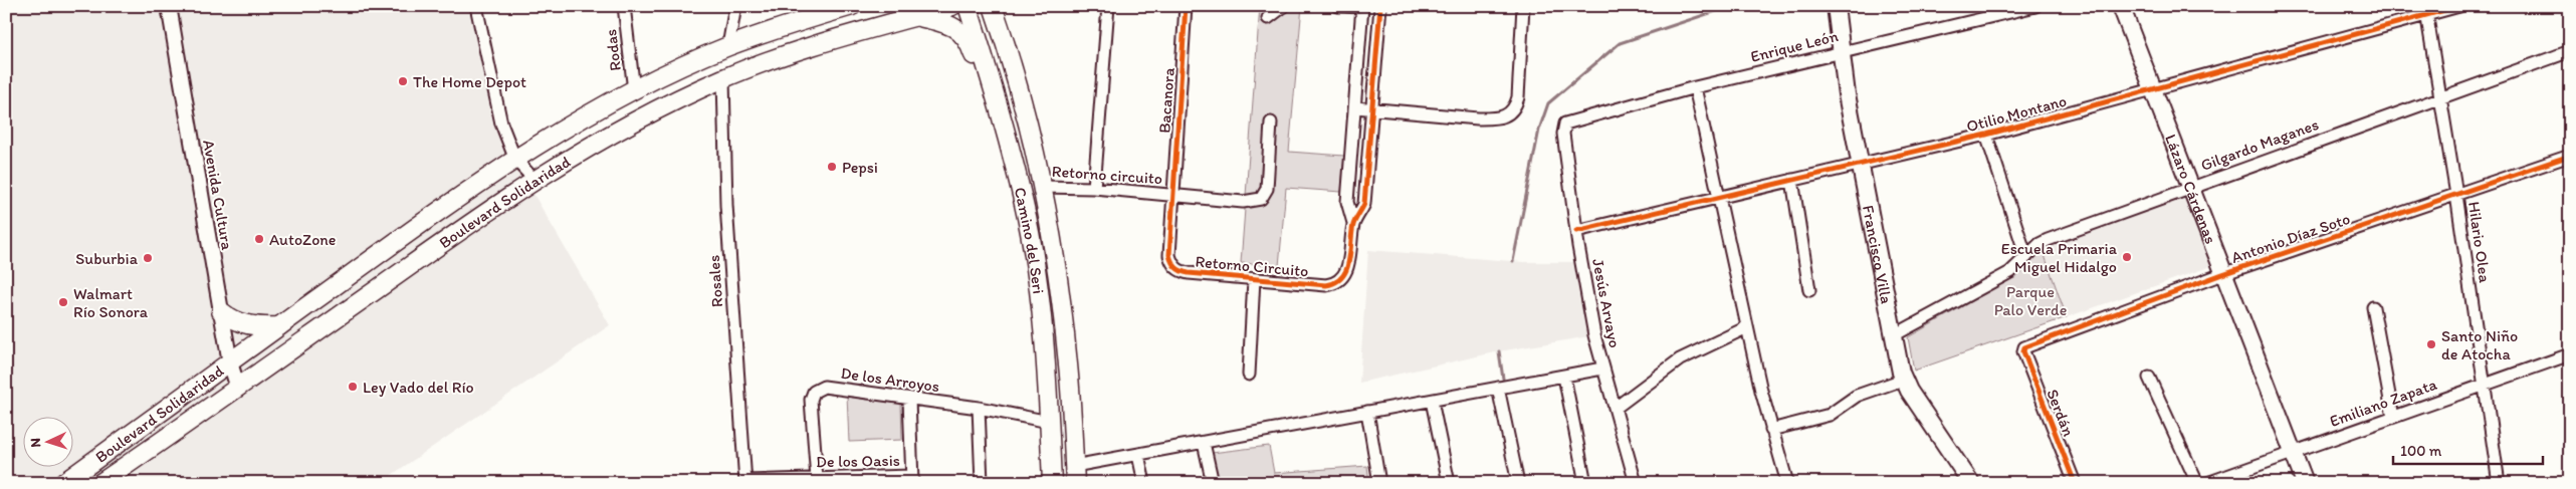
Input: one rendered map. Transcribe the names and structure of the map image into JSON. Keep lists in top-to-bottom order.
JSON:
{
  "streets": {
    "main road": [
      "Lázaro Cárdenas",
      "Boulevard Solidaridad",
      "Camino del Seri",
      "Francisco Villa"
    ],
    "street": [
      "Enrique León",
      "Rodas",
      "Bacanora",
      "Otilio Montano",
      "Gilgardo Maganes",
      "Retorno circuito",
      "Avenida Cultura",
      "Antonio Díaz Soto",
      "Hilario Olea",
      "Retorno Circuito",
      "Rosales",
      "Jesús Arvayo",
      "De los Arroyos",
      "Emiliano Zapata",
      "Serdán",
      "De los Oasis"
    ]
  },
  "crossings": [
    ["Enrique León", "Francisco Villa"],
    ["Enrique León", "Jesús Arvayo"],
    ["Rodas", "Boulevard Solidaridad"],
    ["Bacanora", "Retorno circuito"],
    ["Bacanora", "Retorno Circuito"],
    ["Otilio Montano", "Lázaro Cárdenas"],
    ["Otilio Montano", "Hilario Olea"],
    ["Otilio Montano", "Francisco Villa"],
    ["Otilio Montano", "Jesús Arvayo"],
    ["Gilgardo Maganes", "Lázaro Cárdenas"],
    ["Gilgardo Maganes", "Hilario Olea"],
    ["Gilgardo Maganes", "Francisco Villa"],
    ["Retorno circuito", "Camino del Seri"],
    ["Retorno circuito", "Retorno Circuito"],
    ["Lázaro Cárdenas", "Antonio Díaz Soto"],
    ["Lázaro Cárdenas", "Emiliano Zapata"],
    ["Avenida Cultura", "Boulevard Solidaridad"],
    ["Boulevard Solidaridad", "Rosales"],
    ["Antonio Díaz Soto", "Hilario Olea"],
    ["Antonio Díaz Soto", "Serdán"],
    ["Camino del Seri", "De los Arroyos"],
    ["Hilario Olea", "Emiliano Zapata"],
    ["Rosales", "De los Oasis"],
    ["De los Arroyos", "De los Oasis"]
  ],
  "parks": ["Parque Palo Verde"],
  "places": [
    "The Home Depot",
    "Pepsi",
    "AutoZone",
    "Escuela Primaria Miguel Hidalgo",
    "Suburbia",
    "Walmart Río Sonora",
    "Santo Niño de Atocha",
    "Ley Vado del Río"
  ],
  "scale_bar": "100 m",
  "north": "left"
}
